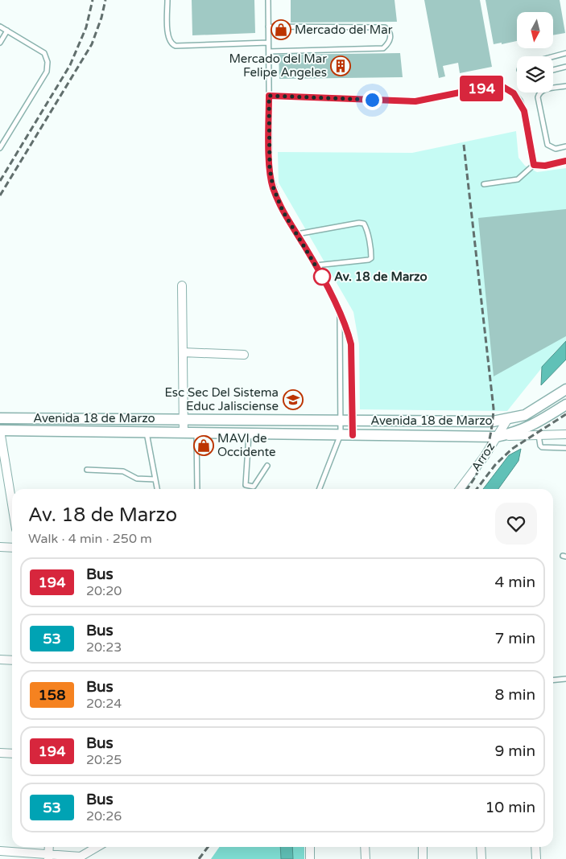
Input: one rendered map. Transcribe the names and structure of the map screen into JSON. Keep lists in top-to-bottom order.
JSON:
{
  "streets": {
    "street": ["Avenida 18 de Marzo", "Arroz"]
  },
  "crossings": [
    ["Avenida 18 de Marzo", "Arroz"]
  ],
  "places": {
    "shop": ["Mercado del Mar", "MAVI de Occidente"],
    "building": ["Mercado del Mar Felipe Angeles"],
    "other": ["Av. 18 de Marzo"],
    "school or university": ["Esc Sec Del Sistema Educ Jalisciense"]
  },
  "lines": ["bus line 194"],
  "north": "bottom",
  "page": {
    "on_map": "194",
    "heading": ["Av. 18 de Marzo", "Walk · 4 min · 250 m"],
    "list": [
      {
        "mark": "194",
        "name": "Bus",
        "note": "20:20",
        "value": "4 min"
      },
      {
        "mark": "53",
        "name": "Bus",
        "note": "20:23",
        "value": "7 min"
      },
      {
        "mark": "158",
        "name": "Bus",
        "note": "20:24",
        "value": "8 min"
      },
      {
        "mark": "194",
        "name": "Bus",
        "note": "20:25",
        "value": "9 min"
      },
      {
        "mark": "53",
        "name": "Bus",
        "note": "20:26",
        "value": "10 min"
      }
    ]
  }
}
